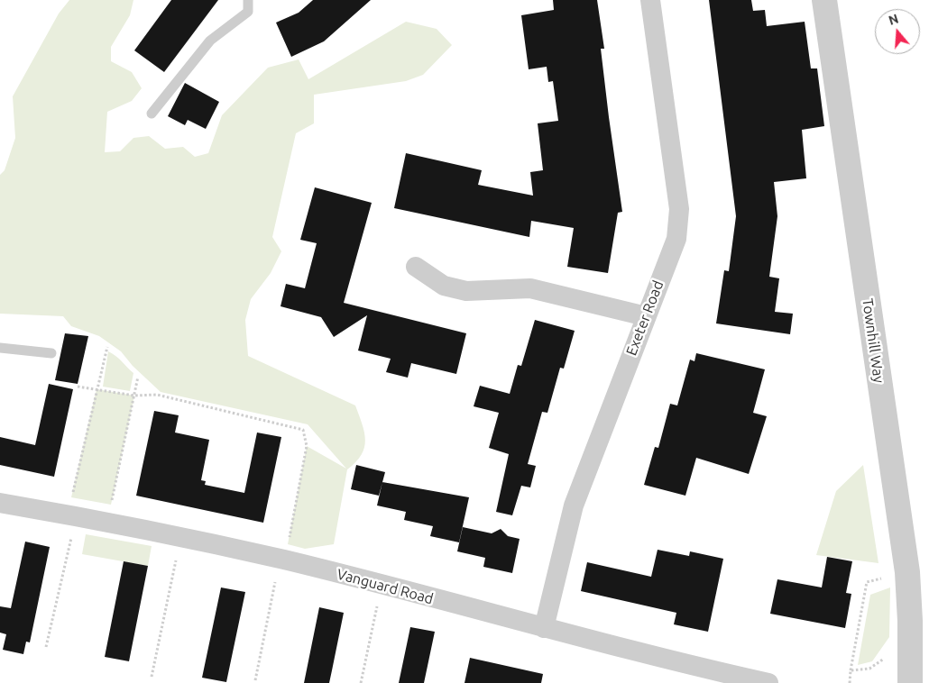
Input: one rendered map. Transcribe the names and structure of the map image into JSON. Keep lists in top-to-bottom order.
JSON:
{
  "streets": {
    "street": ["Exeter Road", "Townhill Way", "Vanguard Road"]
  },
  "crossings": [
    ["Exeter Road", "Vanguard Road"]
  ],
  "north": "top"
}
